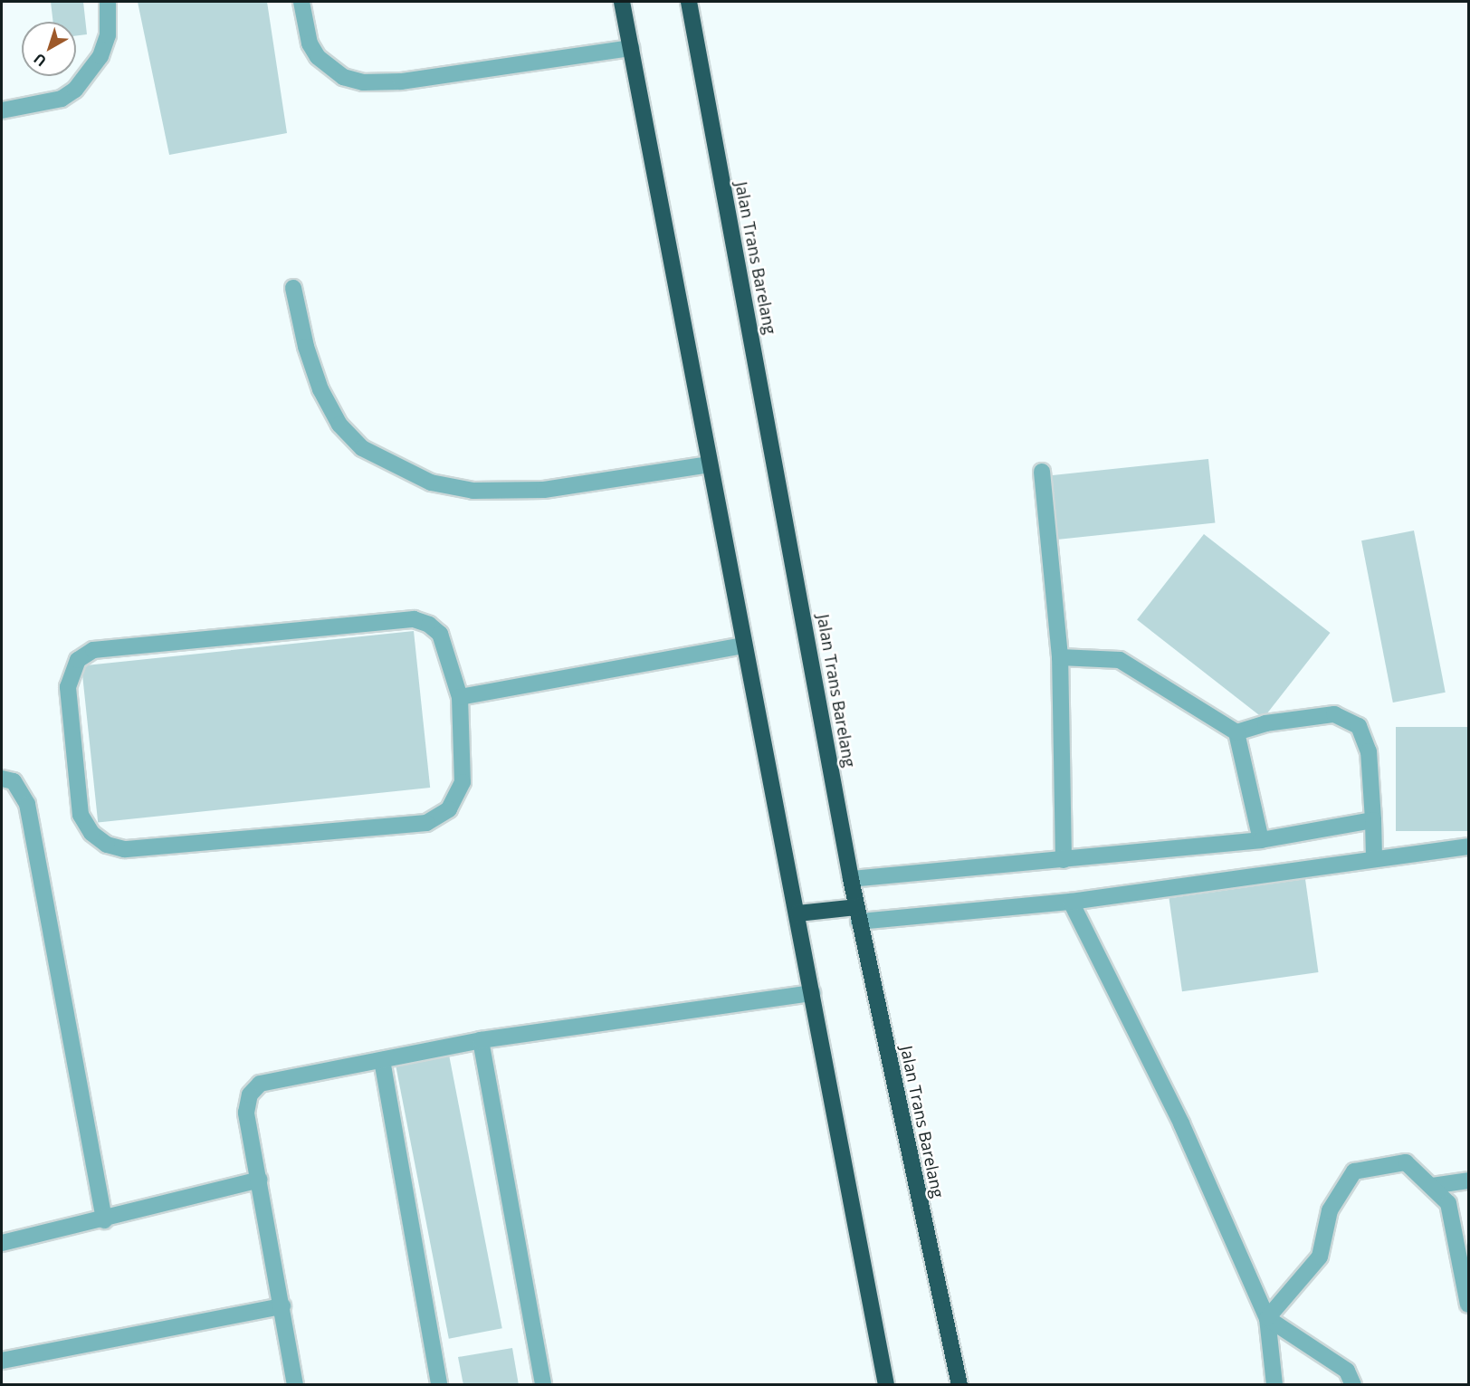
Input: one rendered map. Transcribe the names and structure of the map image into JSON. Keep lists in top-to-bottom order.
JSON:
{
  "streets": {
    "highway": ["Jalan Trans Barelang"]
  },
  "north": "bottom left"
}
